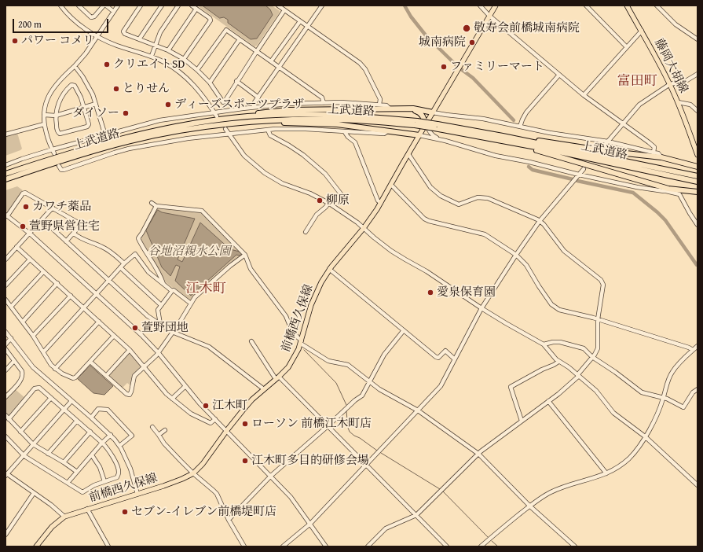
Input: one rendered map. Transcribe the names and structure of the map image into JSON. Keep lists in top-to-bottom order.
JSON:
{
  "streets": {
    "highway": ["上武道路"],
    "main road": ["藤岡大胡線", "前橋西久保線"]
  },
  "districts": ["富田町", "江木町"],
  "parks": ["谷地沼親水公園"],
  "places": [
    "敬寿会前橋城南病院",
    "パワー コメリ",
    "城南病院",
    "クリエイトSD",
    "ファミリーマート",
    "とりせん",
    "ディーズスポーツプラザ",
    "ダイソー",
    "柳原",
    "カワチ薬品",
    "萱野県営住宅",
    "愛泉保育園",
    "萱野団地",
    "江木町",
    "ローソン 前橋江木町店",
    "江木町多目的研修会場",
    "セブン-イレブン前橋堤町店"
  ],
  "scale_bar": "200 m"
}
